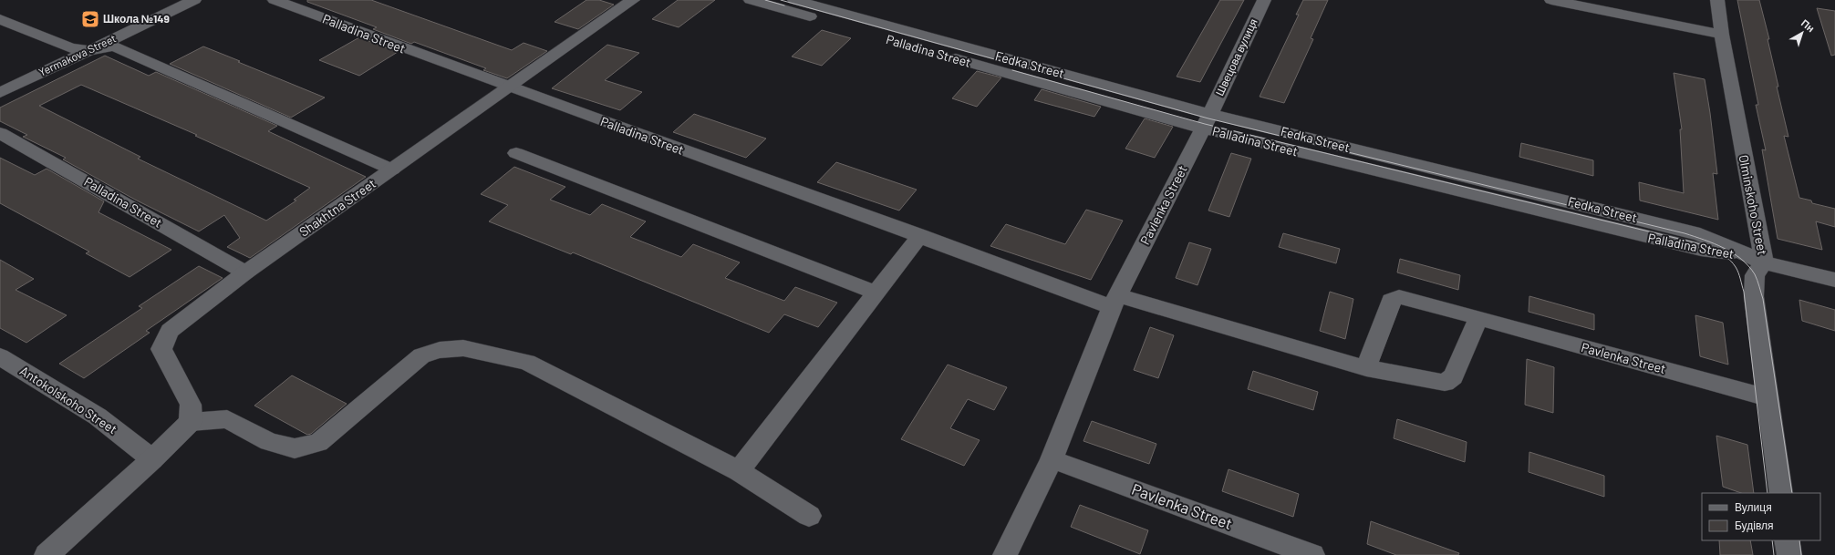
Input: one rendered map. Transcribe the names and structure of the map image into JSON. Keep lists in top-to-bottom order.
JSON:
{
  "streets": {
    "street": [
      "Palladina Street",
      "Yermakova Street",
      "Швецова вулиця",
      "Fedka Street",
      "Pavlenka Street",
      "Olminskoho Street",
      "Shakhtna Street",
      "Antokolskoho Street"
    ]
  },
  "crossings": [
    ["Palladina Street", "Швецова вулиця"],
    ["Palladina Street", "Fedka Street"],
    ["Palladina Street", "Pavlenka Street"],
    ["Palladina Street", "Olminskoho Street"],
    ["Palladina Street", "Shakhtna Street"],
    ["Швецова вулиця", "Fedka Street"],
    ["Швецова вулиця", "Pavlenka Street"],
    ["Fedka Street", "Pavlenka Street"],
    ["Pavlenka Street", "Olminskoho Street"]
  ],
  "places": {
    "school or university": ["Школа №149"]
  },
  "legend": ["Вулиця", "Будівля"],
  "north": "top right"
}
